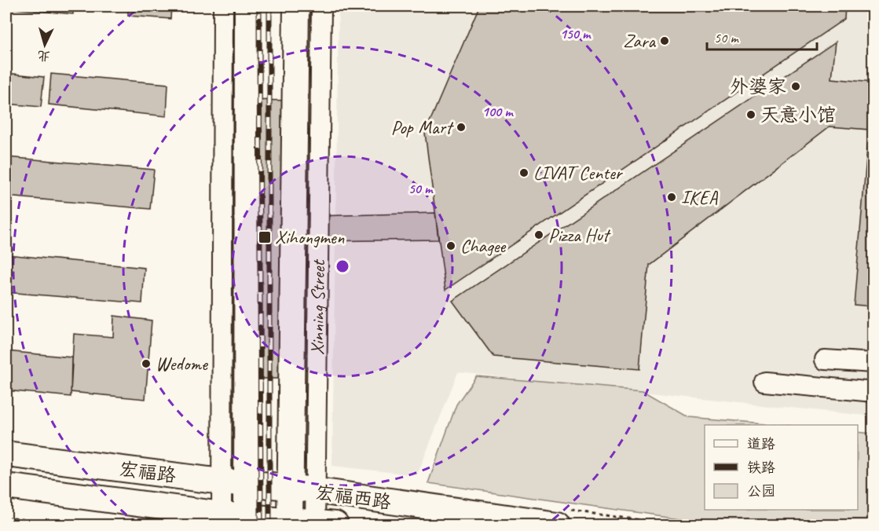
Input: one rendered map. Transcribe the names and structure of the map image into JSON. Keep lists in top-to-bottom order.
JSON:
{
  "streets": {
    "main road": ["Xinning Street", "宏福路", "宏福西路"]
  },
  "crossings": [
    ["Xinning Street", "宏福路"],
    ["Xinning Street", "宏福西路"],
    ["宏福路", "宏福西路"]
  ],
  "places": {
    "other": [
      "Zara",
      "外婆家",
      "天意小馆",
      "Pop Mart",
      "LIVAT Center",
      "IKEA",
      "Pizza Hut",
      "Chagee",
      "Wedome"
    ],
    "transit": ["Xihongmen"]
  },
  "legend": ["道路", "铁路", "公园"],
  "scale_bar": "50 m",
  "north": "bottom",
  "rings": ["150 m", "100 m", "50 m"]
}
